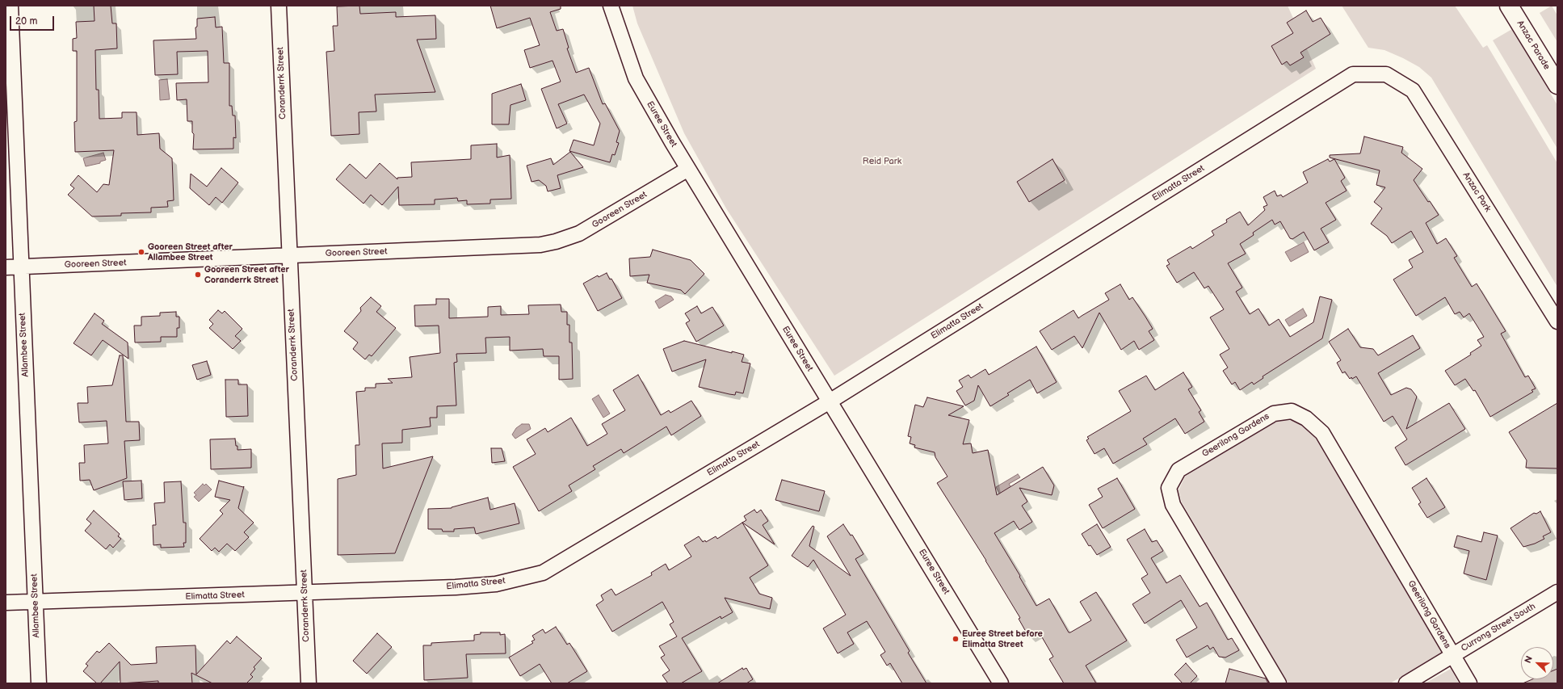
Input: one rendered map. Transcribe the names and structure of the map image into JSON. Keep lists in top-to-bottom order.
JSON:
{
  "streets": {
    "main road": ["Anzac Parade"],
    "street": [
      "Coranderrk Street",
      "Euree Street",
      "Elimatta Street",
      "Anzac Park",
      "Gooreen Street",
      "Allambee Street",
      "Geerilong Gardens",
      "Currong Street South"
    ]
  },
  "crossings": [
    ["Coranderrk Street", "Elimatta Street"],
    ["Coranderrk Street", "Gooreen Street"],
    ["Euree Street", "Elimatta Street"],
    ["Euree Street", "Gooreen Street"],
    ["Elimatta Street", "Anzac Park"],
    ["Elimatta Street", "Allambee Street"],
    ["Gooreen Street", "Allambee Street"],
    ["Geerilong Gardens", "Currong Street South"]
  ],
  "parks": ["Reid Park"],
  "places": ["Gooreen Street after Allambee Street", "Gooreen Street after Coranderrk Street", "Euree Street before Elimatta Street"],
  "scale_bar": "20 m",
  "north": "top left"
}
